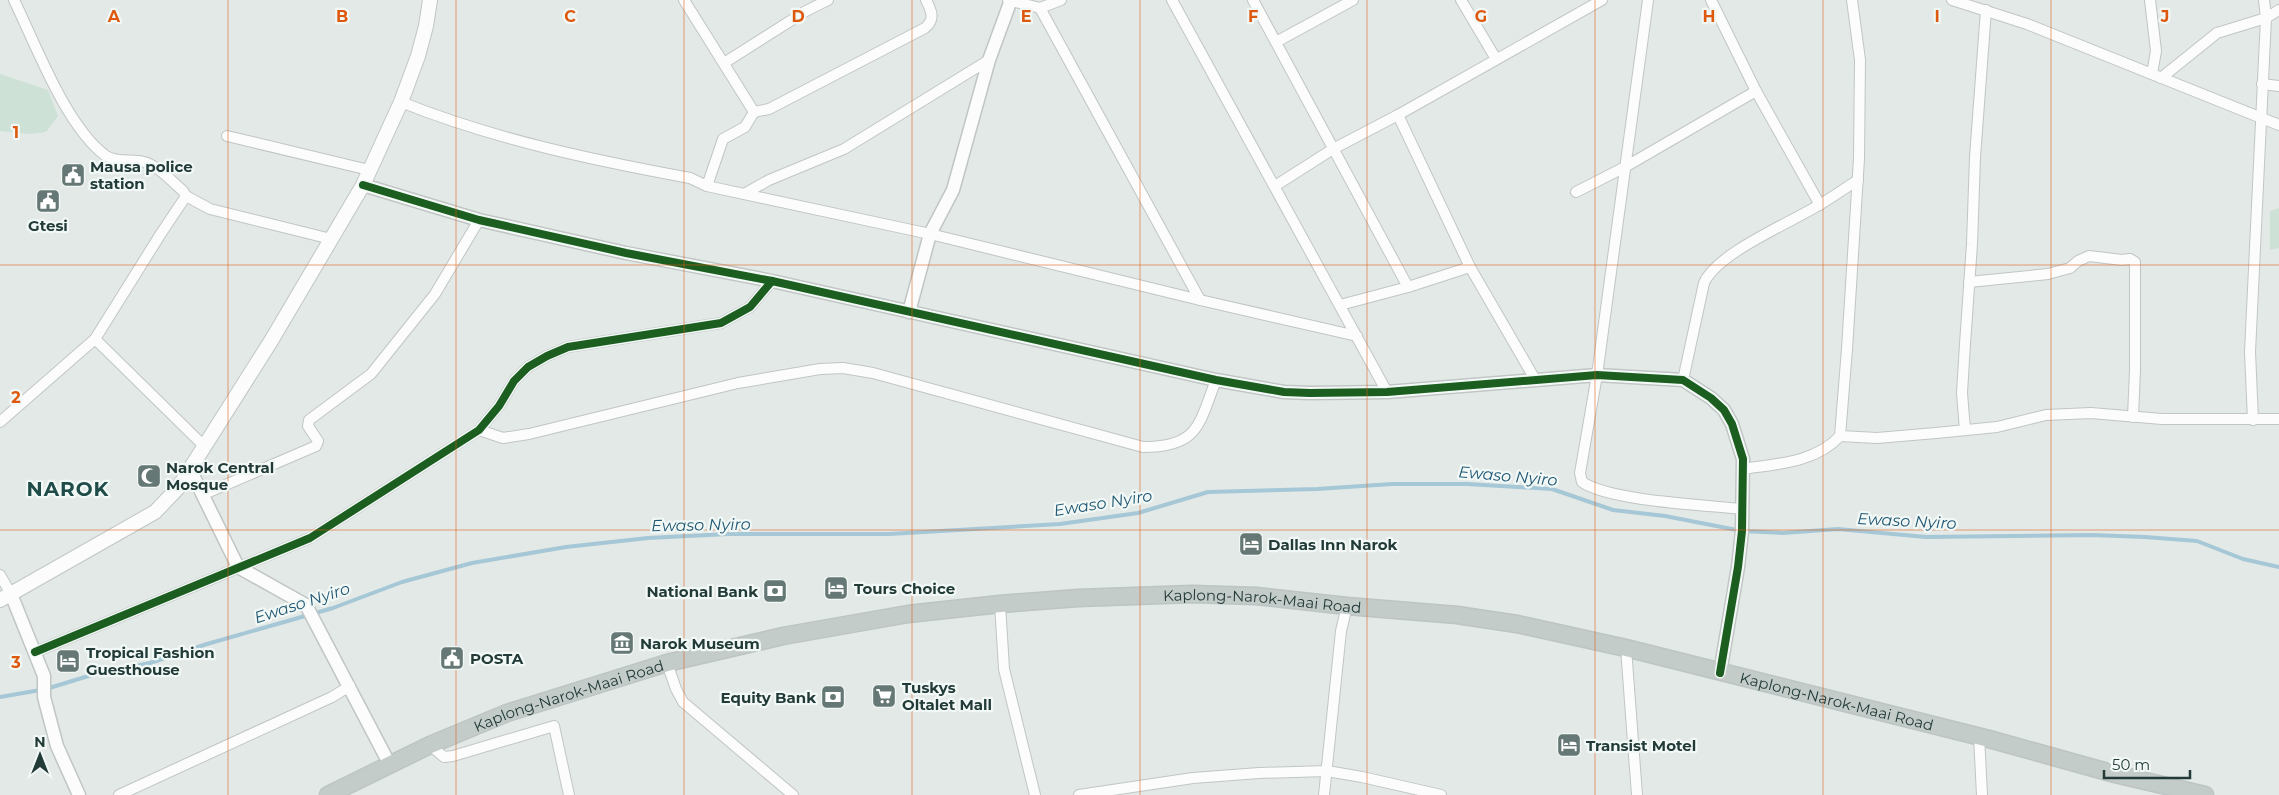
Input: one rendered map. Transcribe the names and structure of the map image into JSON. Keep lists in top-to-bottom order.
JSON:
{
  "streets": {
    "highway": ["Kaplong-Narok-Maai Road"]
  },
  "districts": ["NAROK"],
  "water": ["Ewaso Nyiro"],
  "places": {
    "public building": ["Mausa police station", "Gtesi", "POSTA"],
    "mosque": ["Narok Central Mosque"],
    "hotel": [
      "Dallas Inn Narok",
      "Tours Choice",
      "Tropical Fashion Guesthouse",
      "Transist Motel"
    ],
    "bank": ["National Bank", "Equity Bank"],
    "museum": ["Narok Museum"],
    "supermarket": ["Tuskys Oltalet Mall"]
  },
  "scale_bar": "50 m",
  "north": "top",
  "grid": {
    "columns": [
      "A",
      "B",
      "C",
      "D",
      "E",
      "F",
      "G",
      "H",
      "I",
      "J"
    ],
    "rows": ["1", "2", "3"]
  }
}
